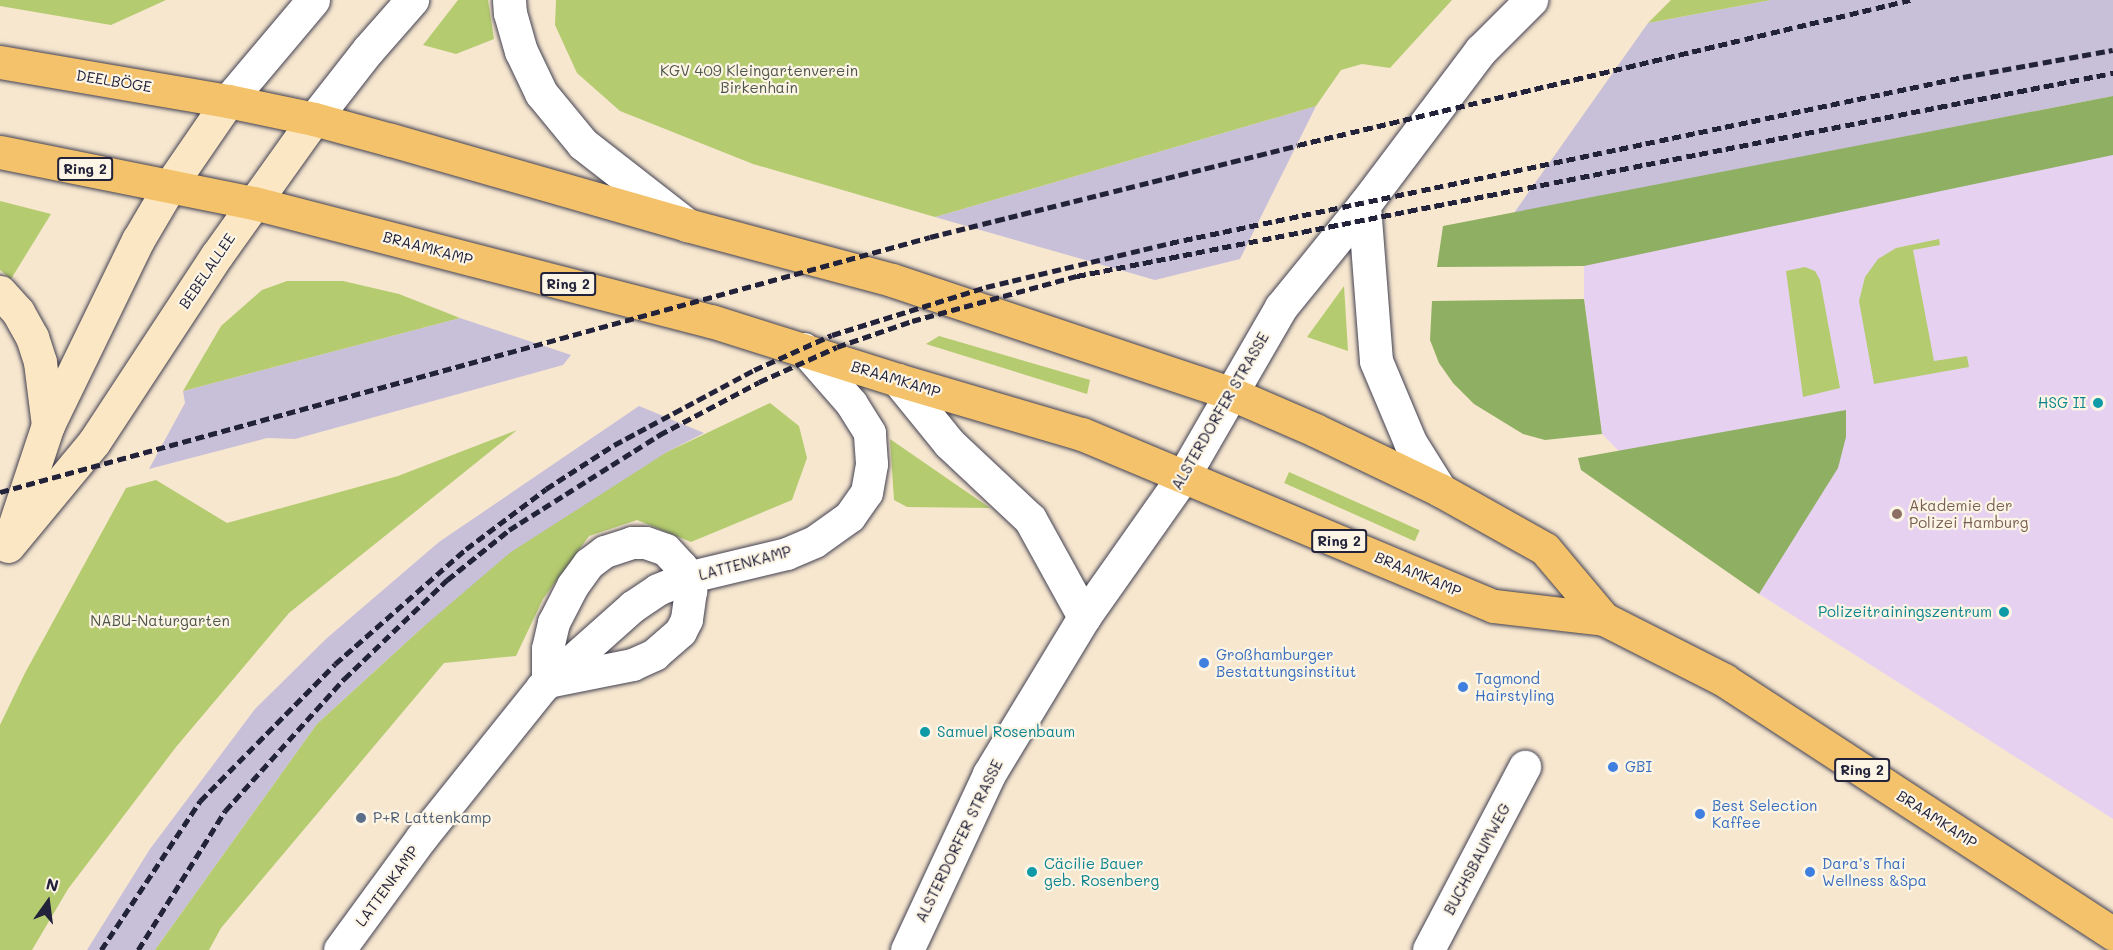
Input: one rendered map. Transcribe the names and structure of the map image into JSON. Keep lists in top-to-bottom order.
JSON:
{
  "streets": {
    "main road": [
      "DEELBÖGE",
      "Ring 2",
      "BRAAMKAMP",
      "BEBELALLEE"
    ],
    "street": ["ALSTERDORFER STRASSE", "LATTENKAMP", "BUCHSBAUMWEG"]
  },
  "crossings": [
    ["DEELBÖGE", "BRAAMKAMP"],
    ["DEELBÖGE", "BEBELALLEE"],
    ["Ring 2", "BRAAMKAMP"],
    ["Ring 2", "BEBELALLEE"],
    ["BRAAMKAMP", "BEBELALLEE"],
    ["BRAAMKAMP", "ALSTERDORFER STRASSE"],
    ["BRAAMKAMP", "LATTENKAMP"]
  ],
  "parks": ["KGV 409 Kleingartenverein Birkenhain", "NABU-Naturgarten"],
  "places": [
    "HSG II",
    "Akademie der Polizei Hamburg",
    "Polizeitrainingszentrum",
    "Großhamburger Bestattungsinstitut",
    "Tagmond Hairstyling",
    "Samuel Rosenbaum",
    "GBI",
    "Best Selection Kaffee",
    "P+R Lattenkamp",
    "Cäcilie Bauer geb. Rosenberg",
    "Dara’s Thai Wellness &Spa"
  ],
  "north": "top"
}
